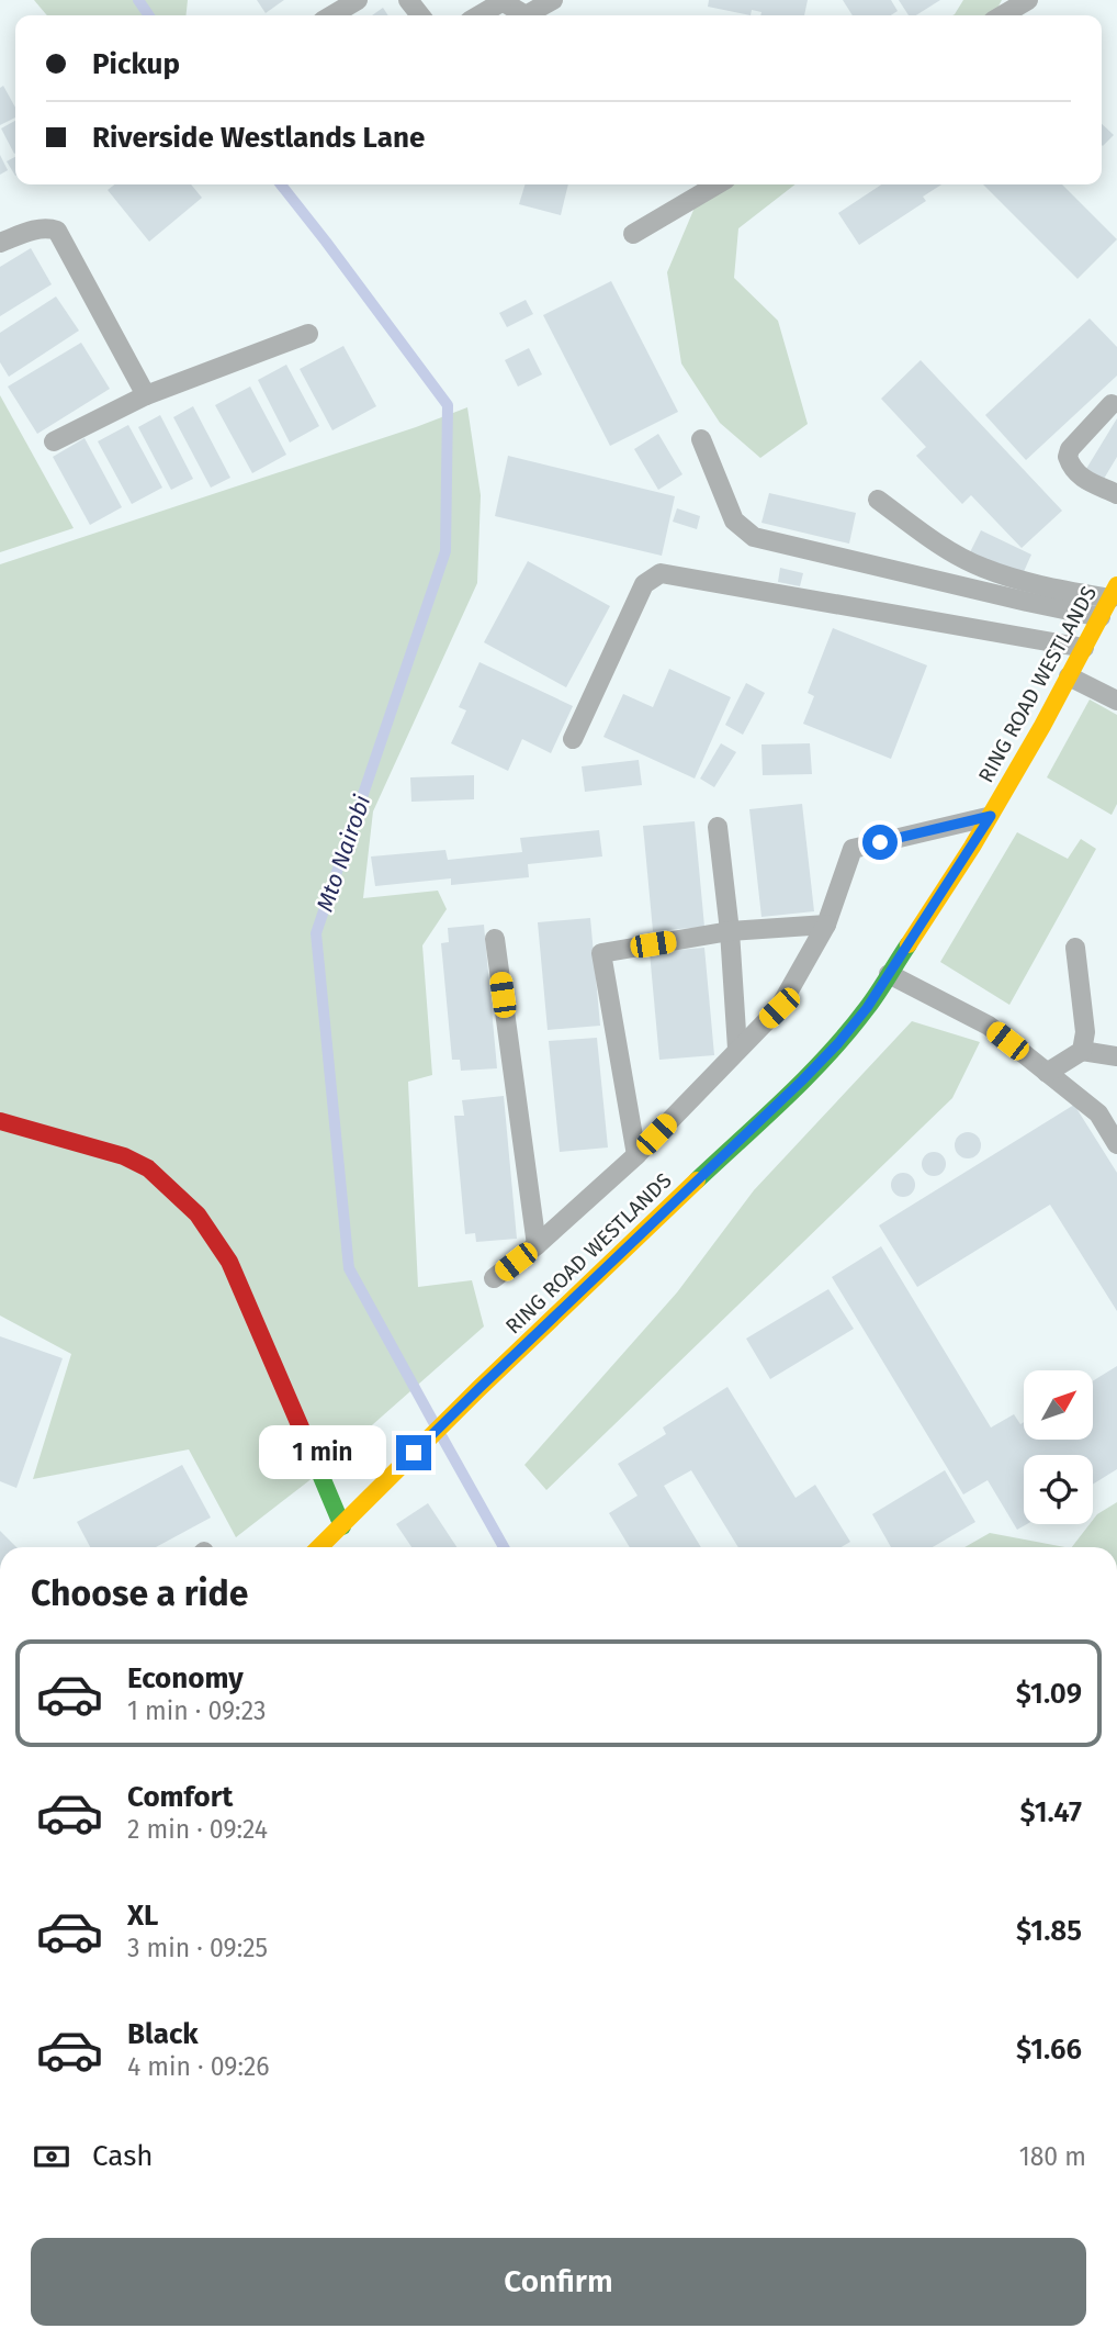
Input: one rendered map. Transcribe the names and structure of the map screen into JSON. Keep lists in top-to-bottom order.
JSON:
{
  "streets": {
    "main road": ["RING ROAD WESTLANDS"]
  },
  "water": ["Mto Nairobi"],
  "north": "top right",
  "page": {
    "banner": ["Pickup", "Riverside Westlands Lane"],
    "bubble": "1 min",
    "heading": "Choose a ride",
    "list": [
      {
        "name": "Economy",
        "note": "1 min · 09:23",
        "value": "$1.09"
      },
      {
        "name": "Comfort",
        "note": "2 min · 09:24",
        "value": "$1.47"
      },
      {
        "name": "XL",
        "note": "3 min · 09:25",
        "value": "$1.85"
      },
      {
        "name": "Black",
        "note": "4 min · 09:26",
        "value": "$1.66"
      }
    ],
    "pay": ["Cash", "180 m"],
    "buttons": "Confirm"
  }
}
